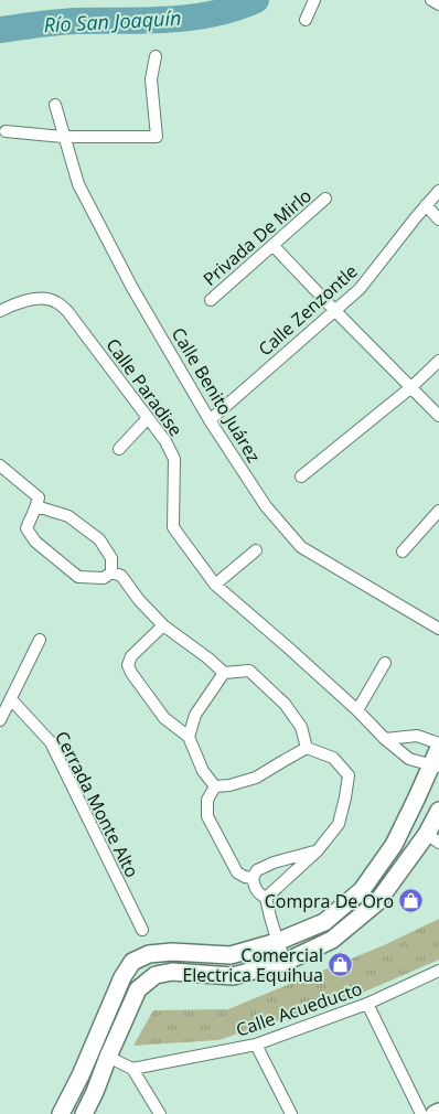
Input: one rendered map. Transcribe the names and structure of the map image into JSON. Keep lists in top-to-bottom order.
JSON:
{
  "streets": {
    "street": [
      "Privada De Mirlo",
      "Calle Zenzontle",
      "Calle Paradise",
      "Calle Benito Juárez",
      "Cerrada Monte Alto",
      "Calle Acueducto"
    ]
  },
  "crossings": [
    ["Calle Zenzontle", "Calle Benito Juárez"]
  ],
  "water": ["Río San Joaquín"],
  "places": {
    "shop": ["Compra De Oro", "Comercial Electrica Equihua"]
  }
}
